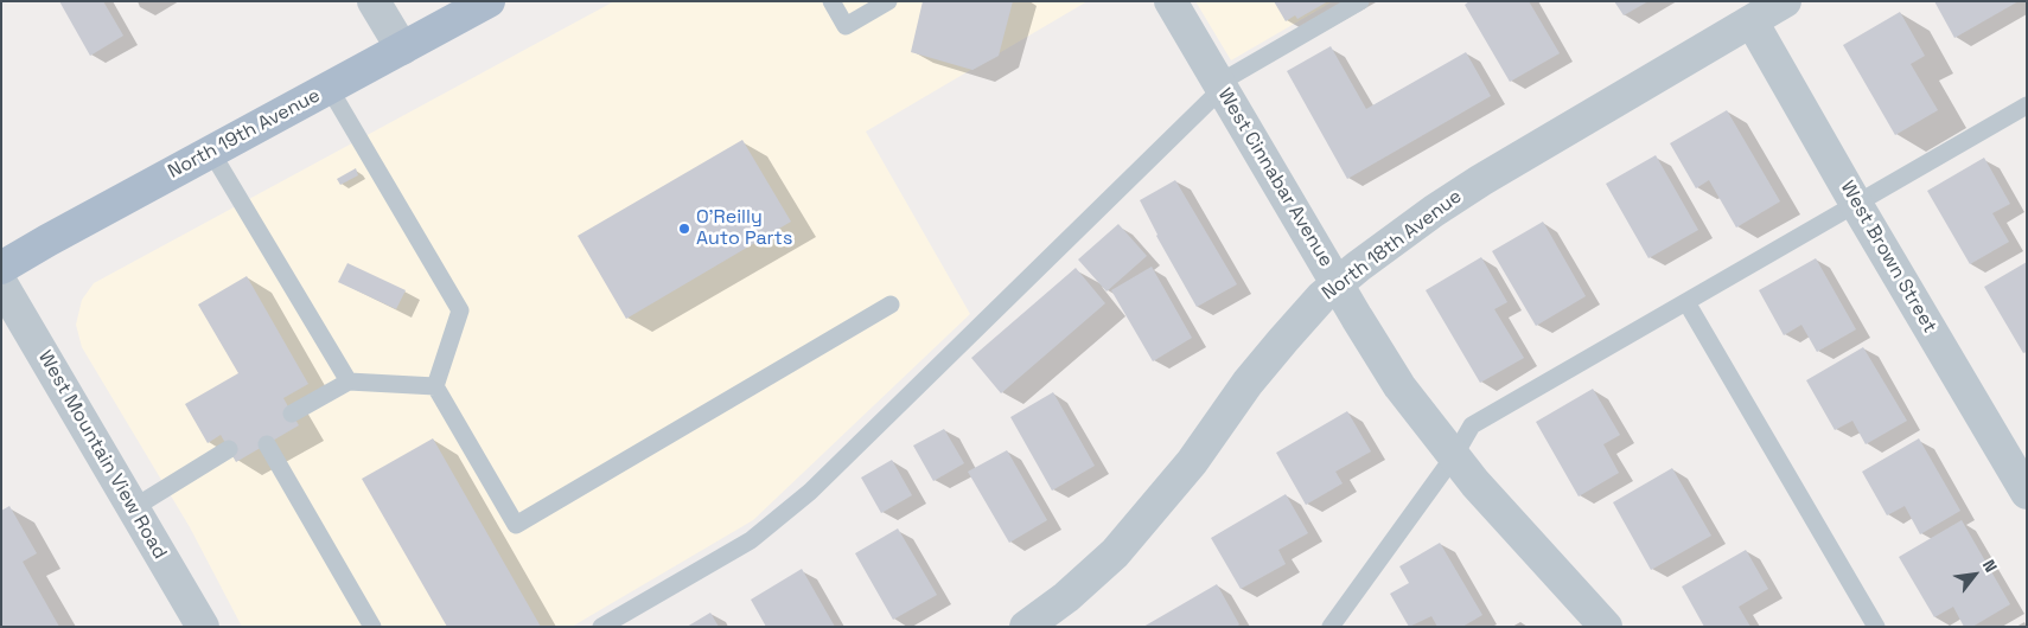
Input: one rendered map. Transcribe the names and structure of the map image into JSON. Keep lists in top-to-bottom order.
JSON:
{
  "streets": {
    "main road": ["North 19th Avenue"],
    "street": [
      "West Cinnabar Avenue",
      "North 18th Avenue",
      "West Brown Street",
      "West Mountain View Road"
    ]
  },
  "crossings": [
    ["West Cinnabar Avenue", "North 18th Avenue"],
    ["North 18th Avenue", "West Brown Street"]
  ],
  "places": ["O'Reilly Auto Parts"],
  "north": "top right"
}
